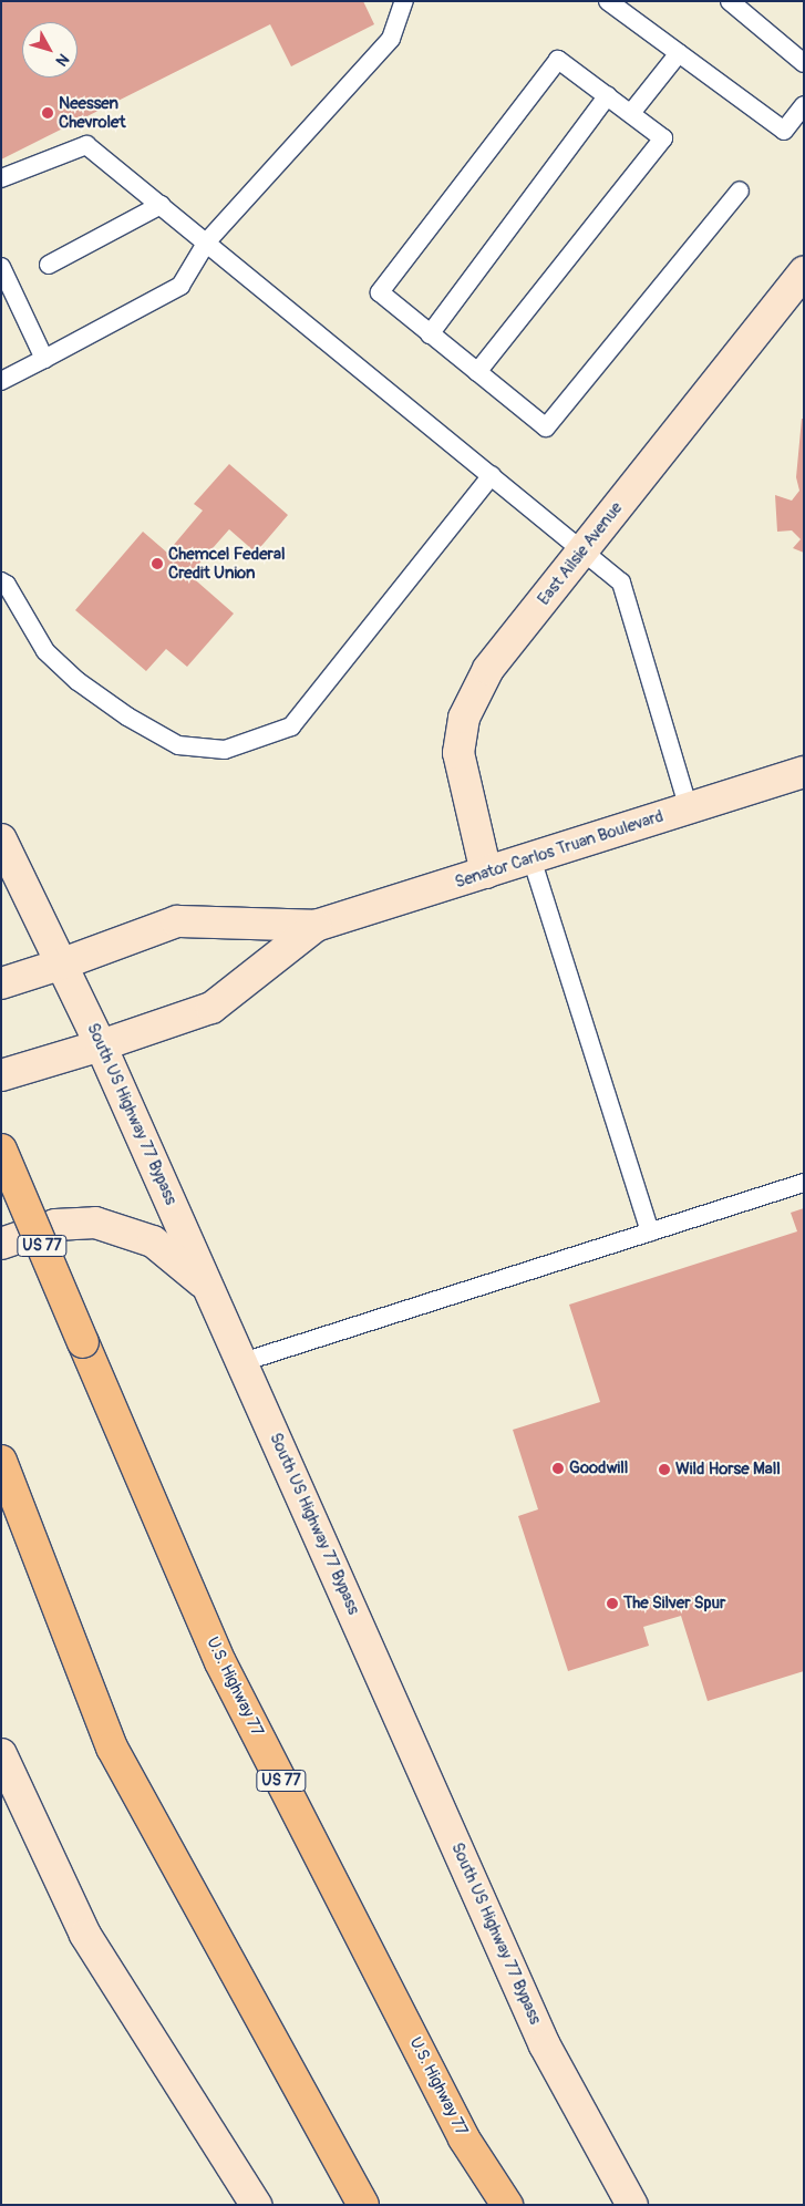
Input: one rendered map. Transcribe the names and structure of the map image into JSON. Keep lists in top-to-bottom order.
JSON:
{
  "streets": {
    "highway": ["US 77", "U.S. Highway 77"],
    "street": ["East Ailsie Avenue", "Senator Carlos Truan Boulevard", "South US Highway 77 Bypass"]
  },
  "crossings": [
    ["East Ailsie Avenue", "Senator Carlos Truan Boulevard"],
    ["Senator Carlos Truan Boulevard", "South US Highway 77 Bypass"]
  ],
  "places": [
    "Neessen Chevrolet",
    "Chemcel Federal Credit Union",
    "Goodwill",
    "Wild Horse Mall",
    "The Silver Spur"
  ],
  "north": "bottom right"
}
